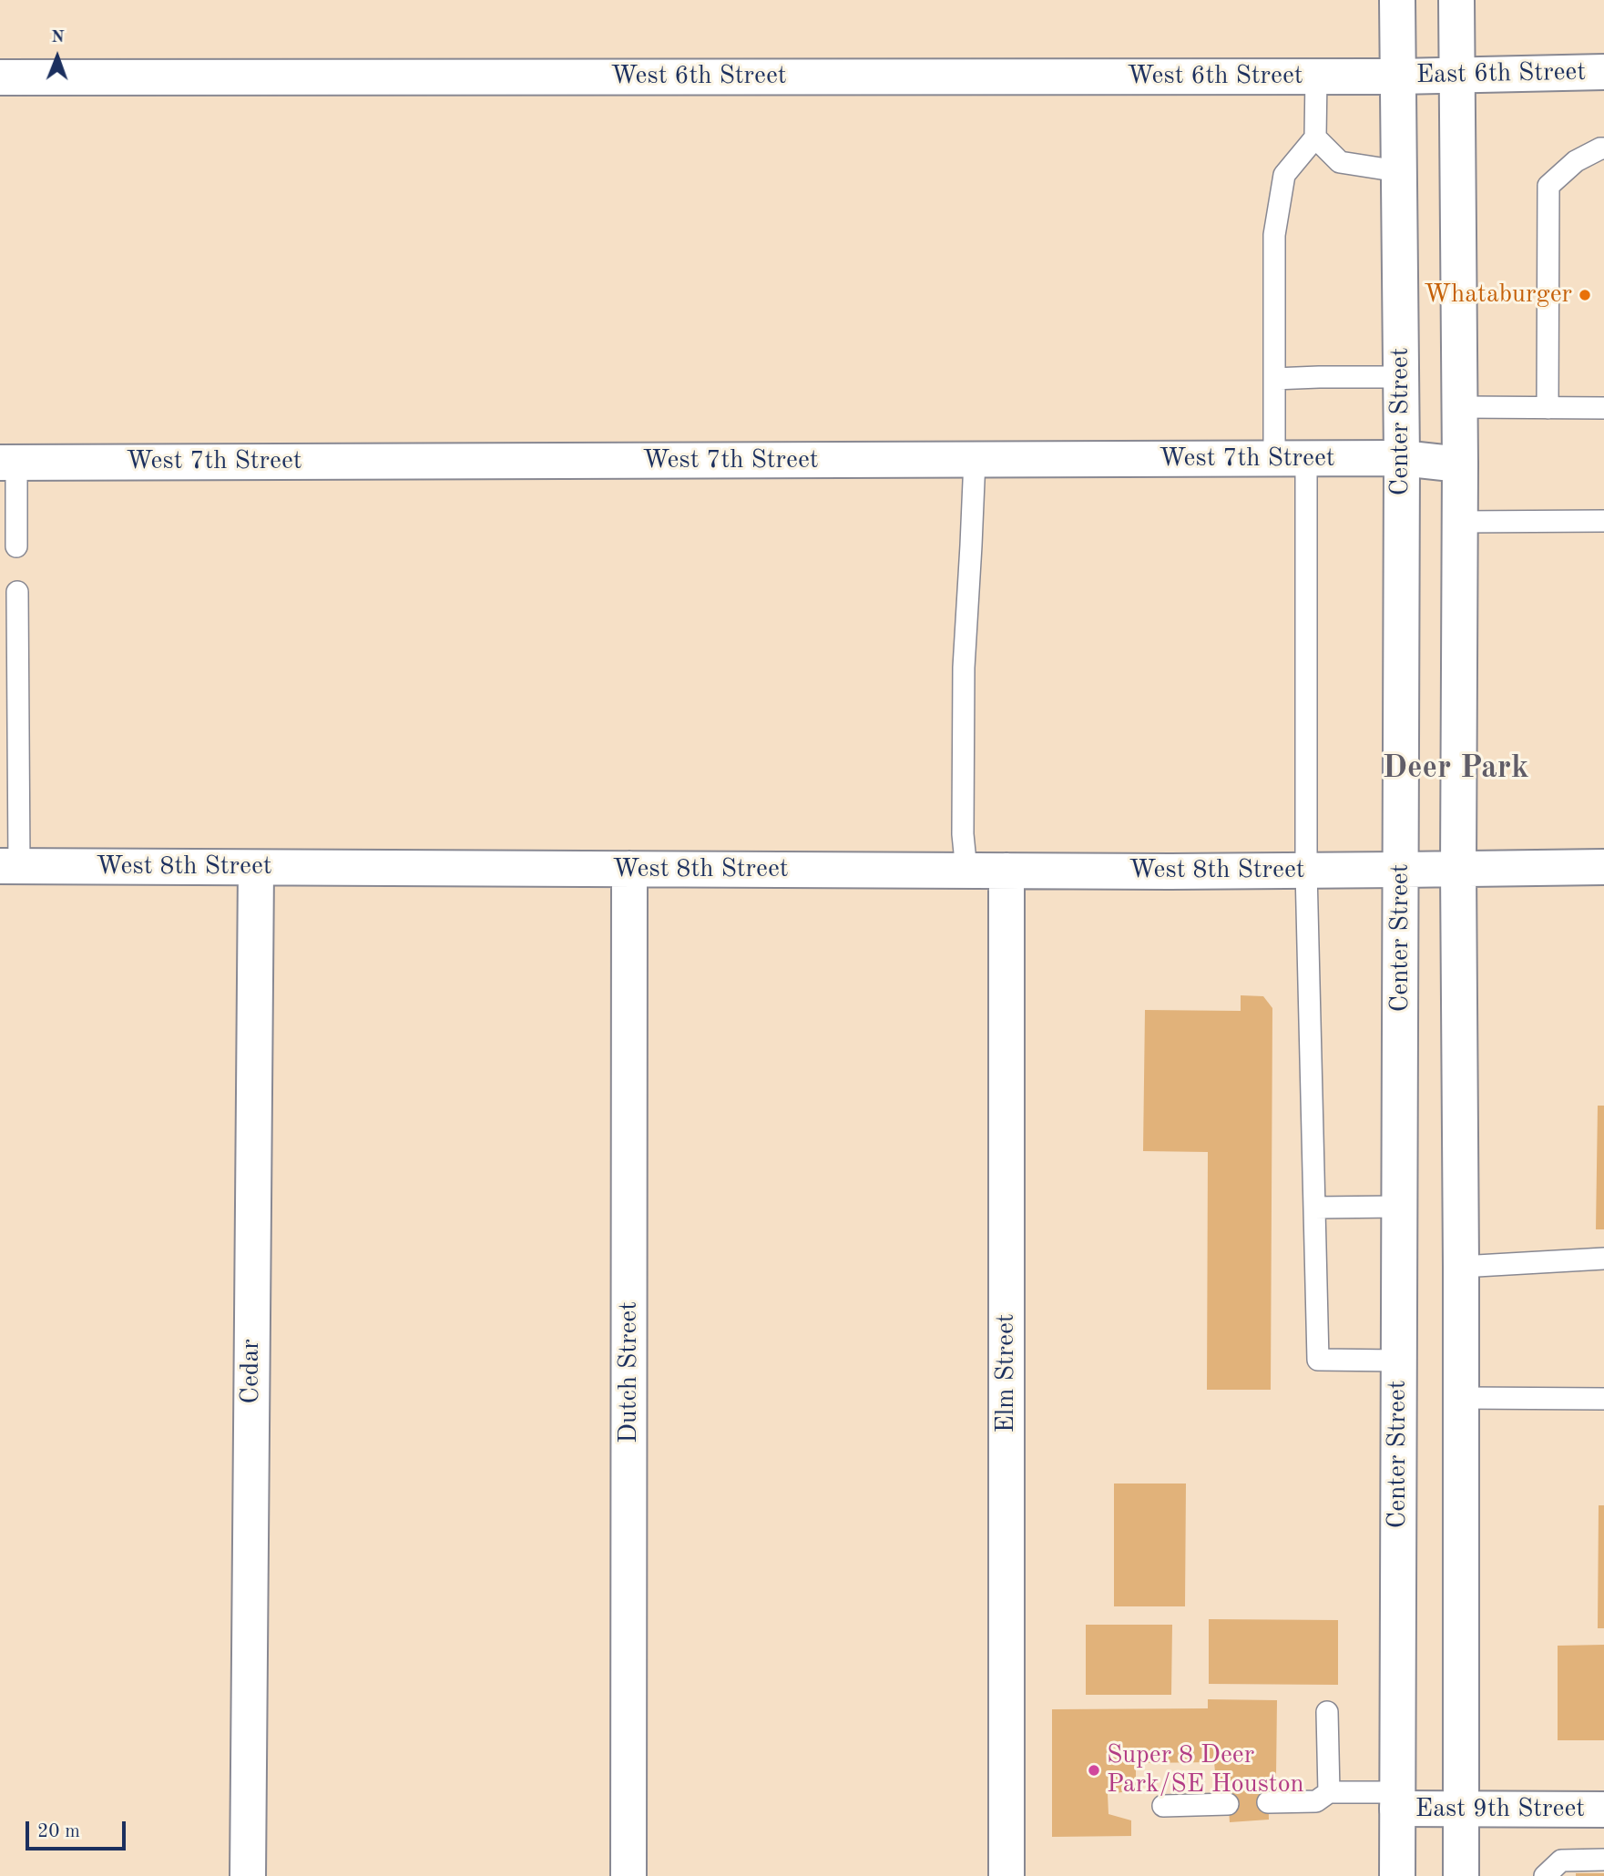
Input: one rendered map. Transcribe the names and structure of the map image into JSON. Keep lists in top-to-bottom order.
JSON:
{
  "streets": {
    "street": [
      "East 6th Street",
      "West 6th Street",
      "Center Street",
      "West 7th Street",
      "West 8th Street",
      "Cedar",
      "Dutch Street",
      "Elm Street",
      "East 9th Street"
    ]
  },
  "crossings": [
    ["East 6th Street", "West 6th Street"],
    ["East 6th Street", "Center Street"],
    ["West 6th Street", "Center Street"],
    ["Center Street", "West 7th Street"],
    ["Center Street", "West 8th Street"],
    ["Center Street", "East 9th Street"],
    ["West 8th Street", "Cedar"],
    ["West 8th Street", "Dutch Street"],
    ["West 8th Street", "Elm Street"]
  ],
  "districts": ["Deer Park"],
  "places": ["Whataburger", "Super 8 Deer Park/SE Houston"],
  "scale_bar": "20 m",
  "north": "top"
}
